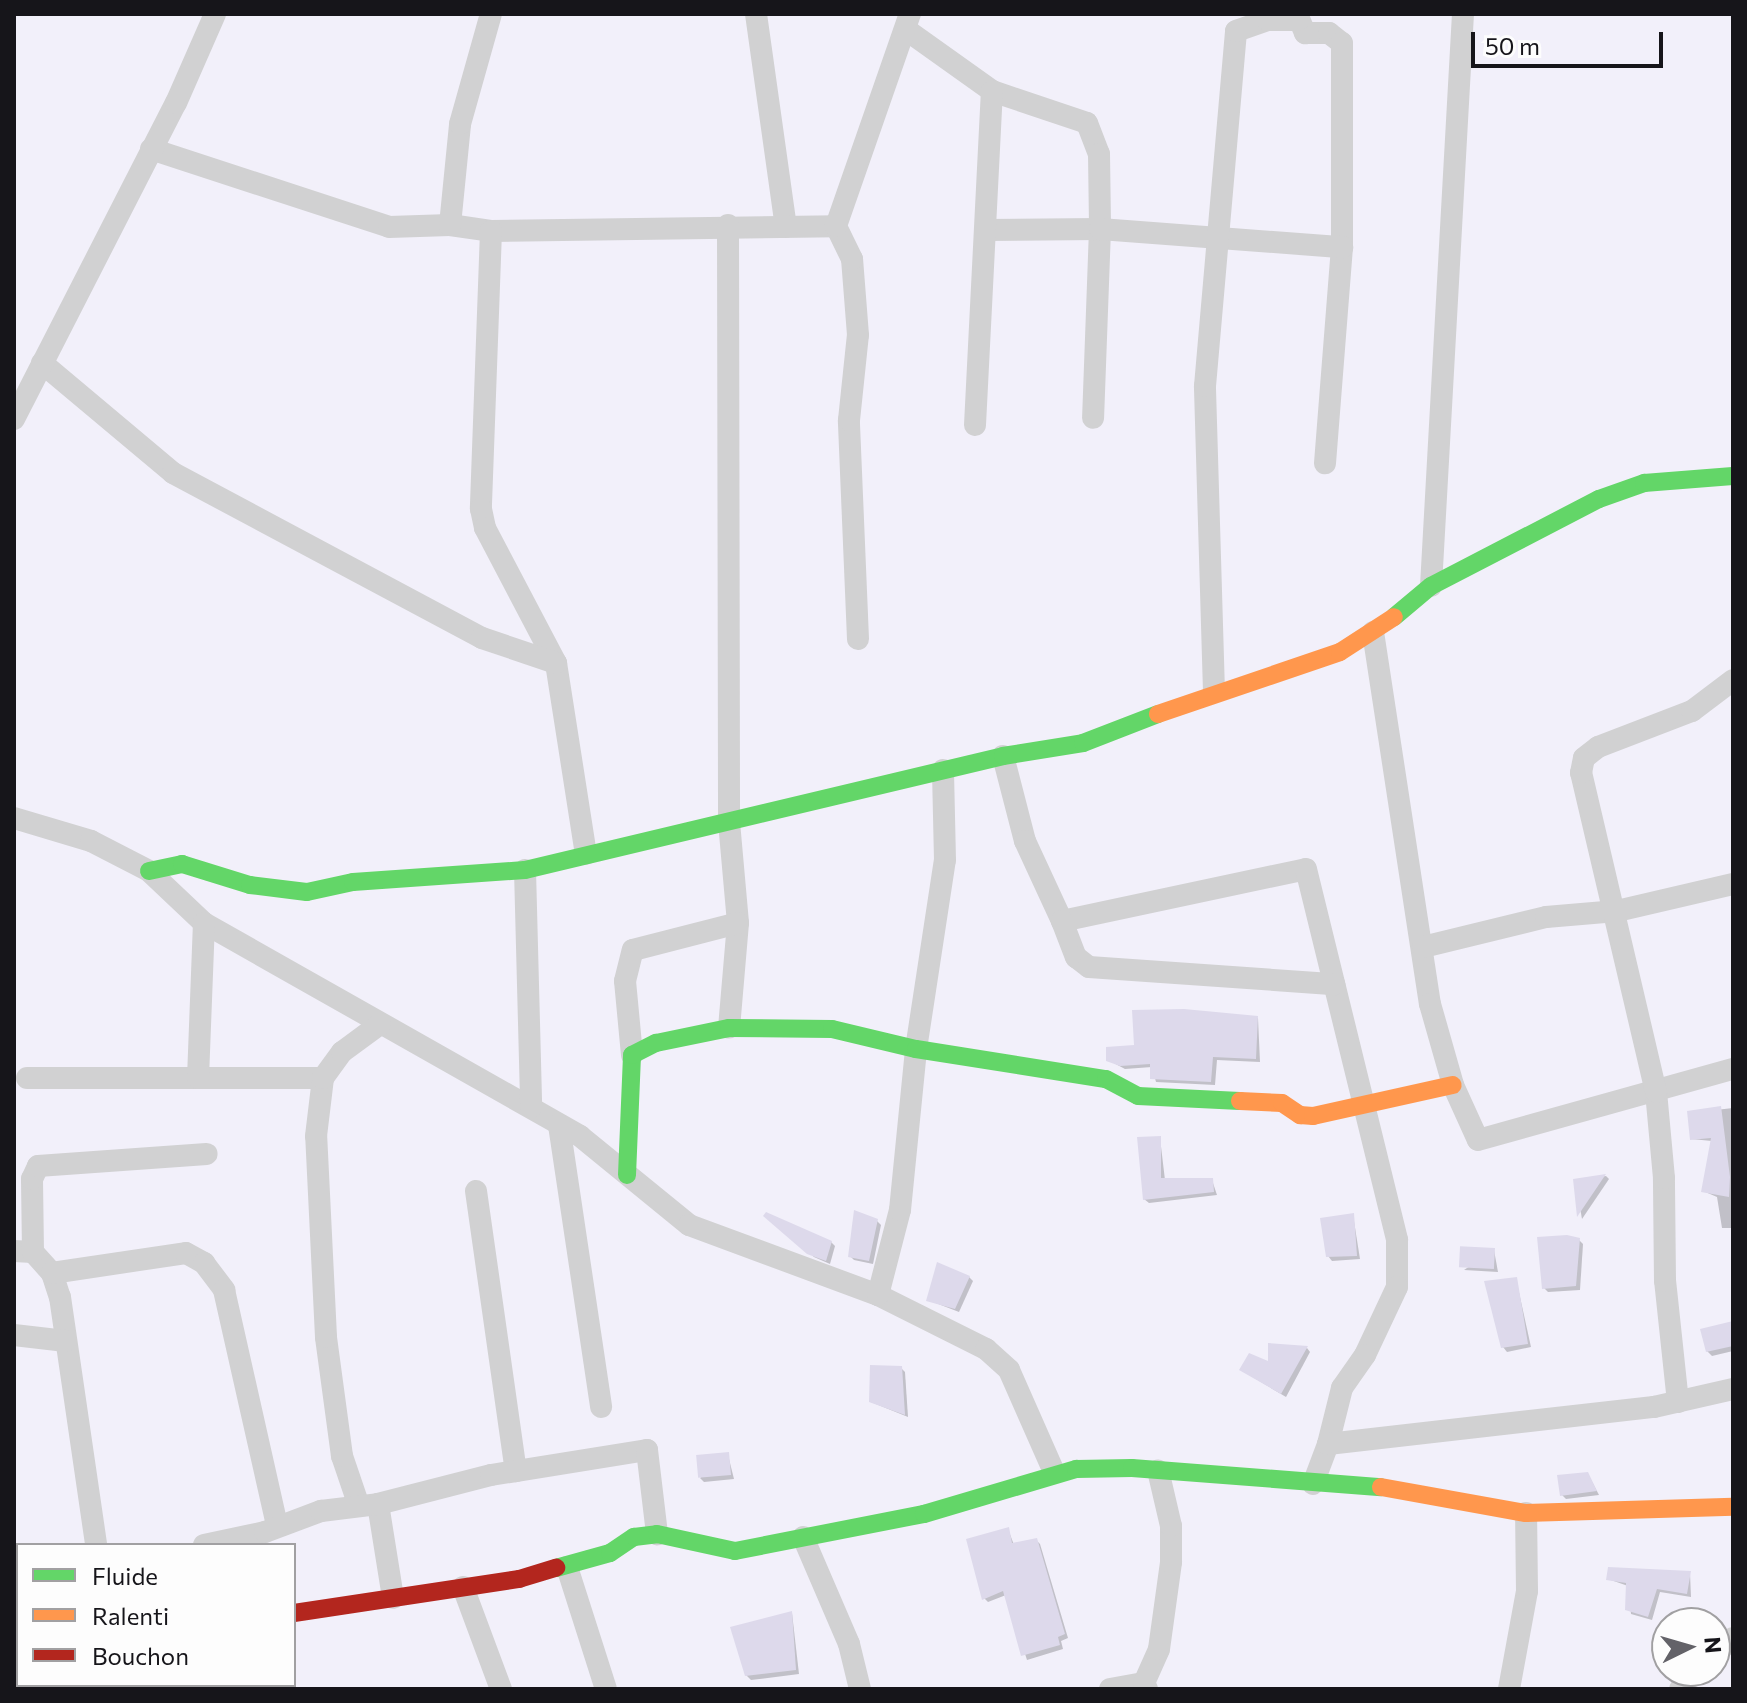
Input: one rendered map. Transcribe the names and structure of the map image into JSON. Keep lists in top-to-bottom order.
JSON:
{
  "legend": ["Fluide", "Ralenti", "Bouchon"],
  "scale_bar": "50 m",
  "north": "right"
}
